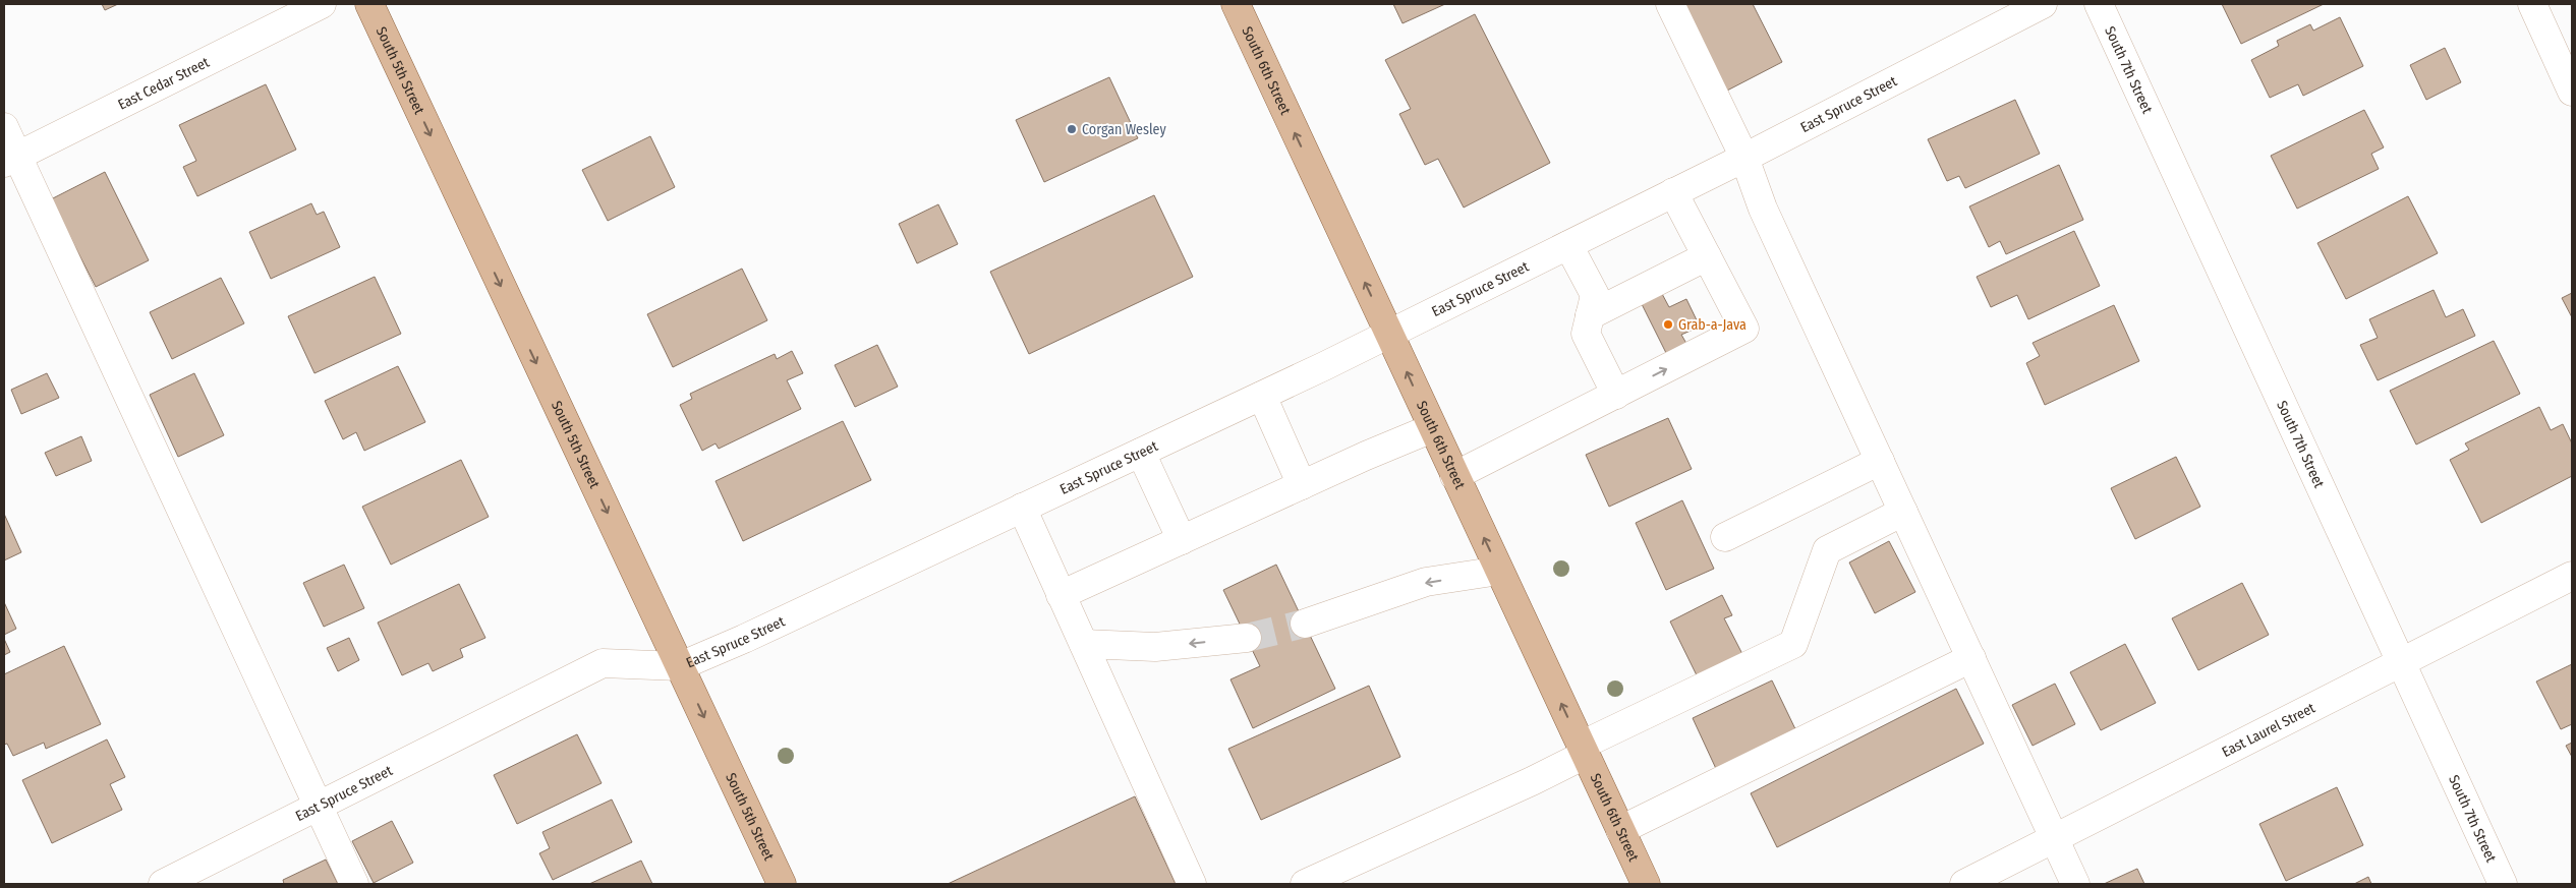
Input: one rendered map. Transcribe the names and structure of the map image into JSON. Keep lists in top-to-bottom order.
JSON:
{
  "streets": {
    "main road": ["South 6th Street", "South 5th Street"],
    "street": [
      "South 7th Street",
      "East Cedar Street",
      "East Spruce Street",
      "East Laurel Street"
    ]
  },
  "crossings": [
    ["South 7th Street", "East Laurel Street"],
    ["South 6th Street", "East Spruce Street"],
    ["South 5th Street", "East Spruce Street"]
  ],
  "one_way": ["South 6th Street", "South 5th Street"],
  "places": ["Corgan Wesley", "Grab-a-Java"]
}
